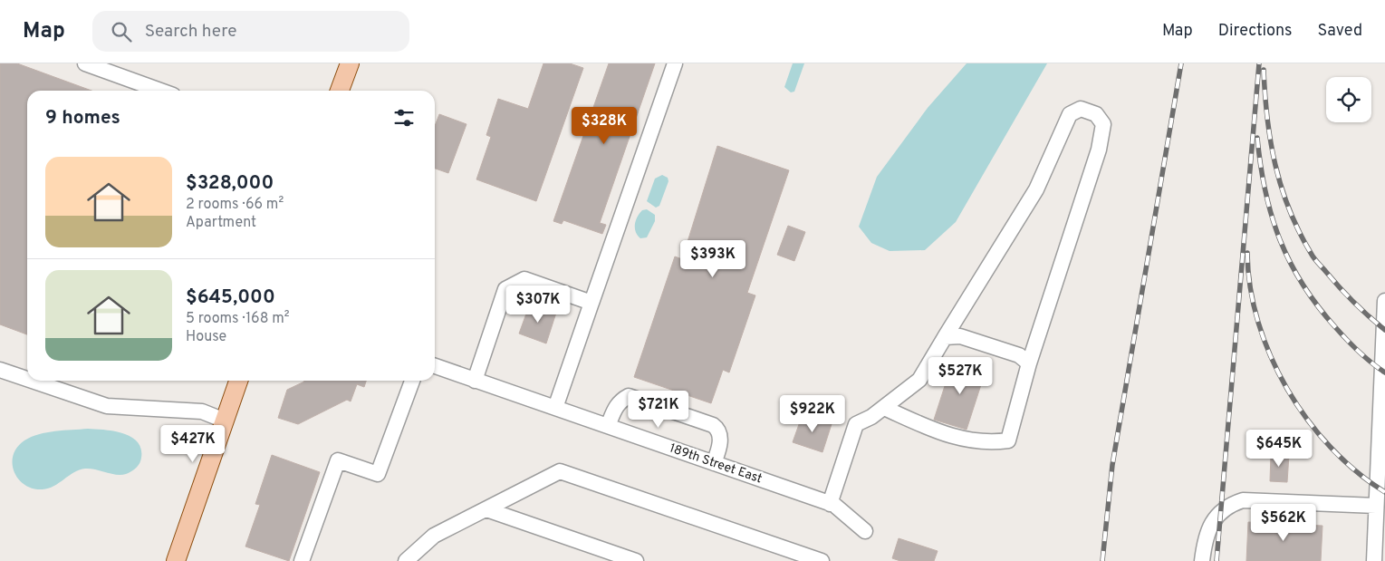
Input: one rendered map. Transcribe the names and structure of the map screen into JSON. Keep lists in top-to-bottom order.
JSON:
{
  "streets": {
    "street": ["189th Street East"]
  },
  "page": {
    "header": "Map",
    "search": "Search here",
    "nav": ["Map", "Directions", "Saved"],
    "heading": "9 homes",
    "price": [
      "$328K",
      "$393K",
      "$307K",
      "$527K",
      "$721K",
      "$922K",
      "$427K",
      "$645K",
      "$562K"
    ],
    "list": [
      {
        "name": "$328,000",
        "note": "2 rooms · 66 m² · Apartment"
      },
      {
        "name": "$645,000",
        "note": "5 rooms · 168 m² · House"
      }
    ]
  }
}
